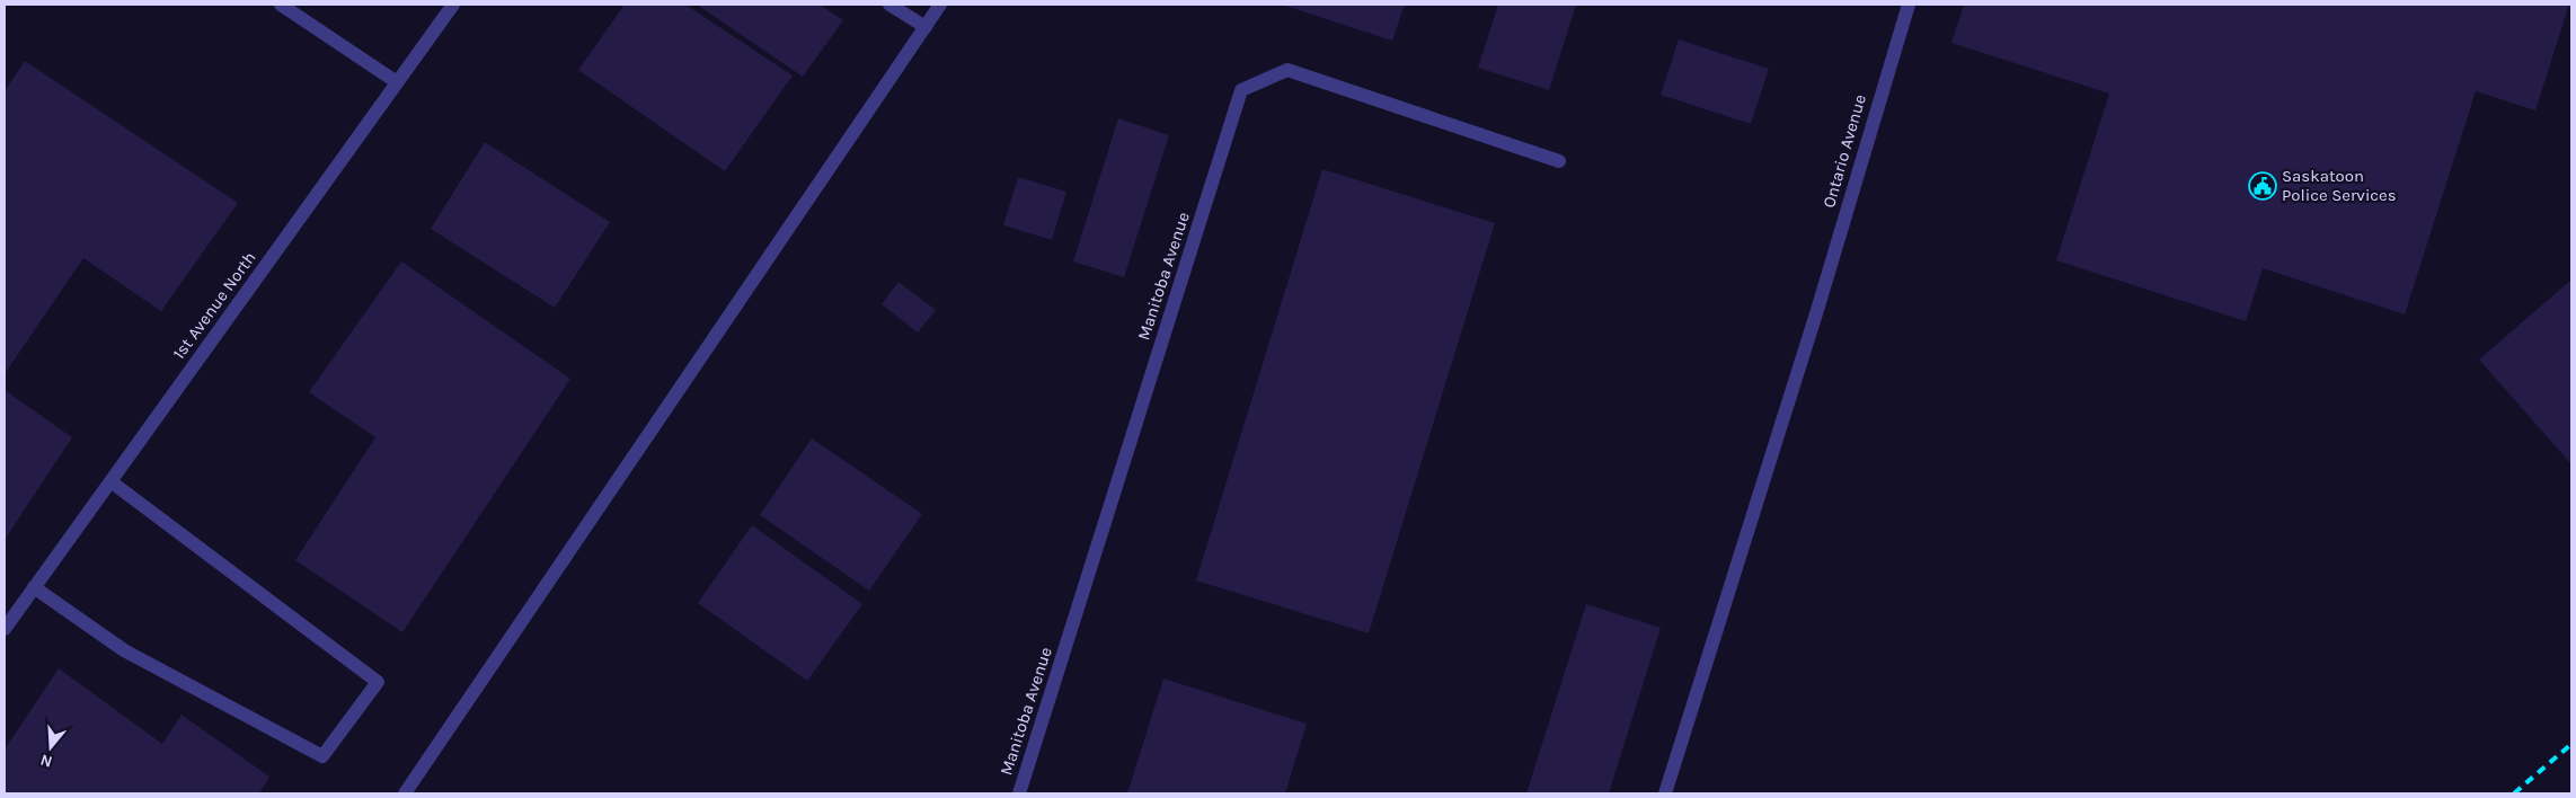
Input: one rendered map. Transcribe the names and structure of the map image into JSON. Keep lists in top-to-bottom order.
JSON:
{
  "streets": {
    "street": ["Ontario Avenue", "Manitoba Avenue", "1st Avenue North"]
  },
  "places": {
    "public building": ["Saskatoon Police Services"]
  },
  "north": "bottom"
}
